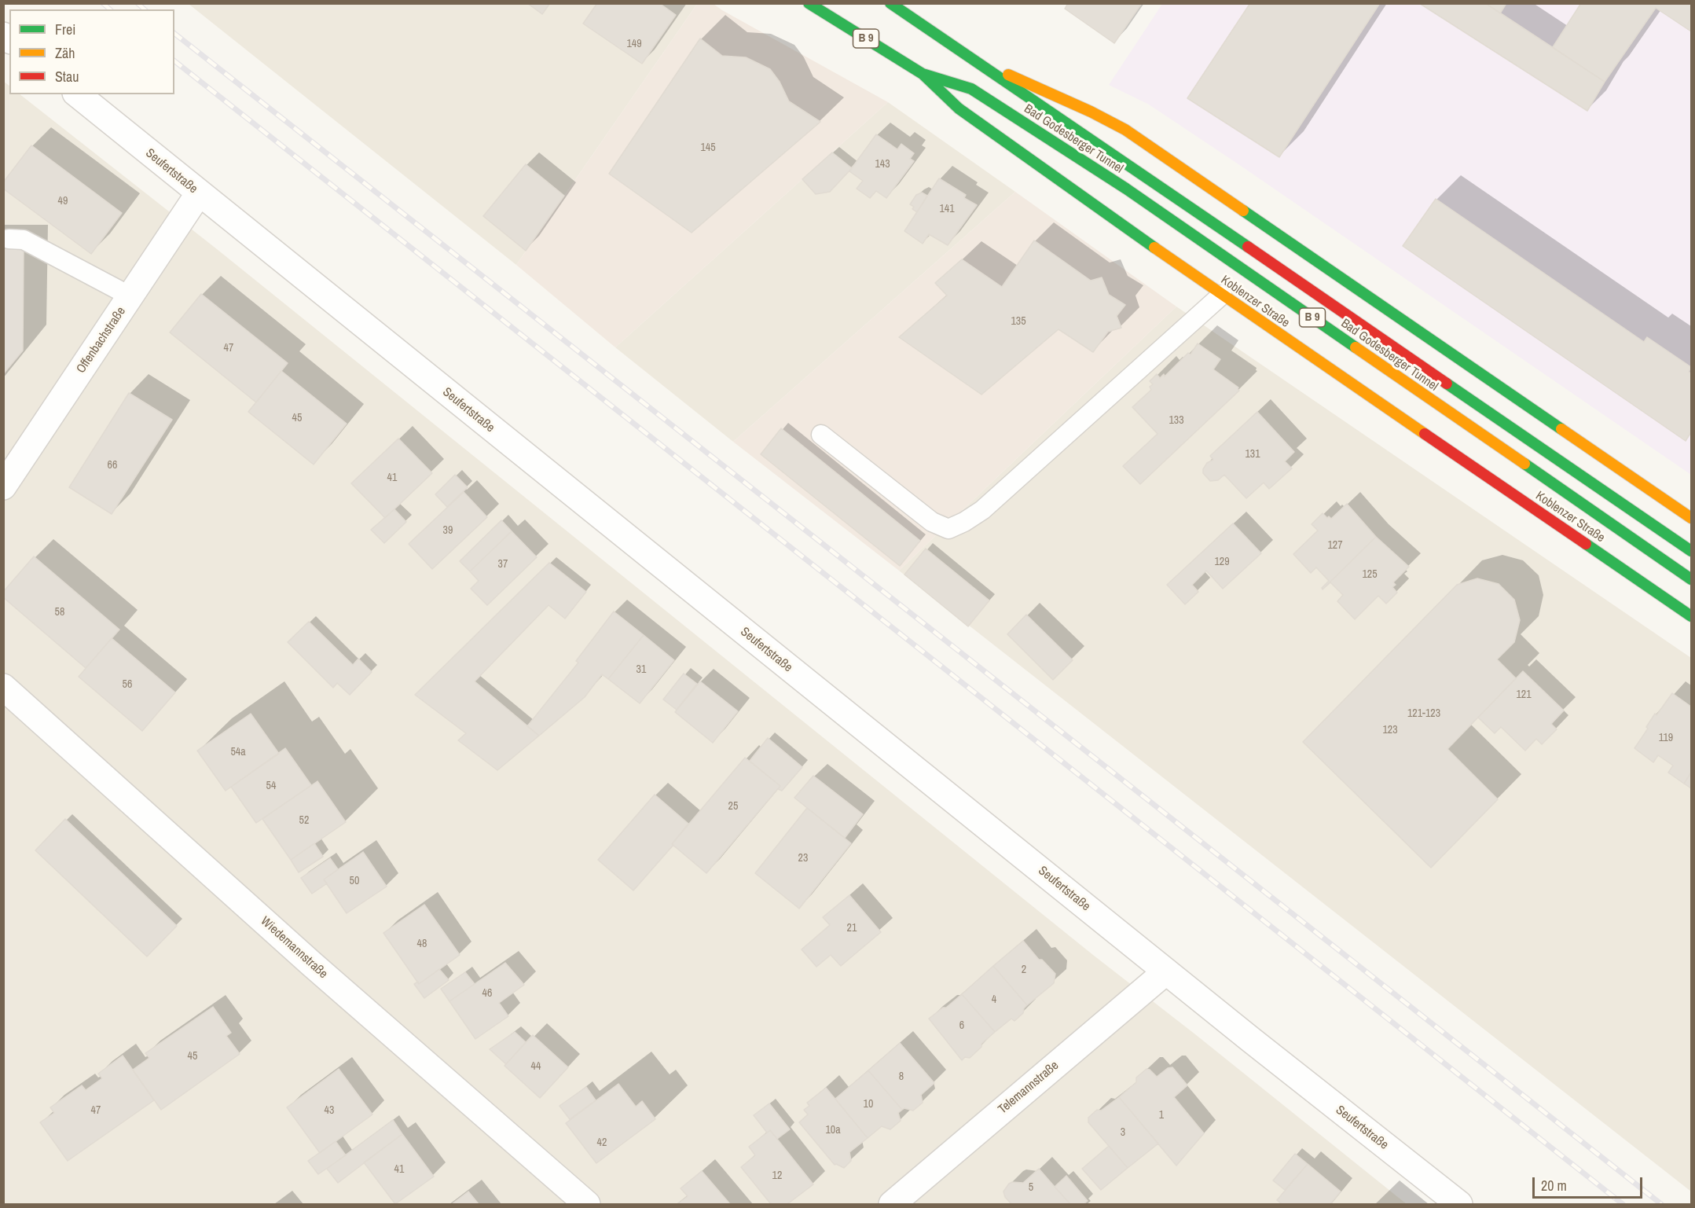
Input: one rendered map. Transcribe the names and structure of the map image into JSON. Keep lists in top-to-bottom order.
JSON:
{
  "streets": {
    "main road": ["B 9", "Bad Godesberger Tunnel", "Koblenzer Straße"],
    "street": [
      "Seufertstraße",
      "Offenbachstraße",
      "Wiedemannstraße",
      "Telemannstraße"
    ]
  },
  "crossings": [
    ["B 9", "Bad Godesberger Tunnel"],
    ["Bad Godesberger Tunnel", "Koblenzer Straße"],
    ["Seufertstraße", "Offenbachstraße"],
    ["Seufertstraße", "Telemannstraße"]
  ],
  "house_numbers": [
    "149",
    "145",
    "143",
    "49",
    "141",
    "135",
    "47",
    "45",
    "133",
    "131",
    "66",
    "41",
    "39",
    "127",
    "129",
    "37",
    "125",
    "58",
    "31",
    "56",
    "121",
    "121-123",
    "123",
    "119",
    "54a",
    "54",
    "25",
    "52",
    "23",
    "50",
    "21",
    "48",
    "2",
    "46",
    "4",
    "6",
    "45",
    "44",
    "8",
    "10",
    "47",
    "43",
    "1",
    "10a",
    "3",
    "42",
    "41",
    "12",
    "5"
  ],
  "legend": ["Frei", "Zäh", "Stau"],
  "scale_bar": "20 m"
}
